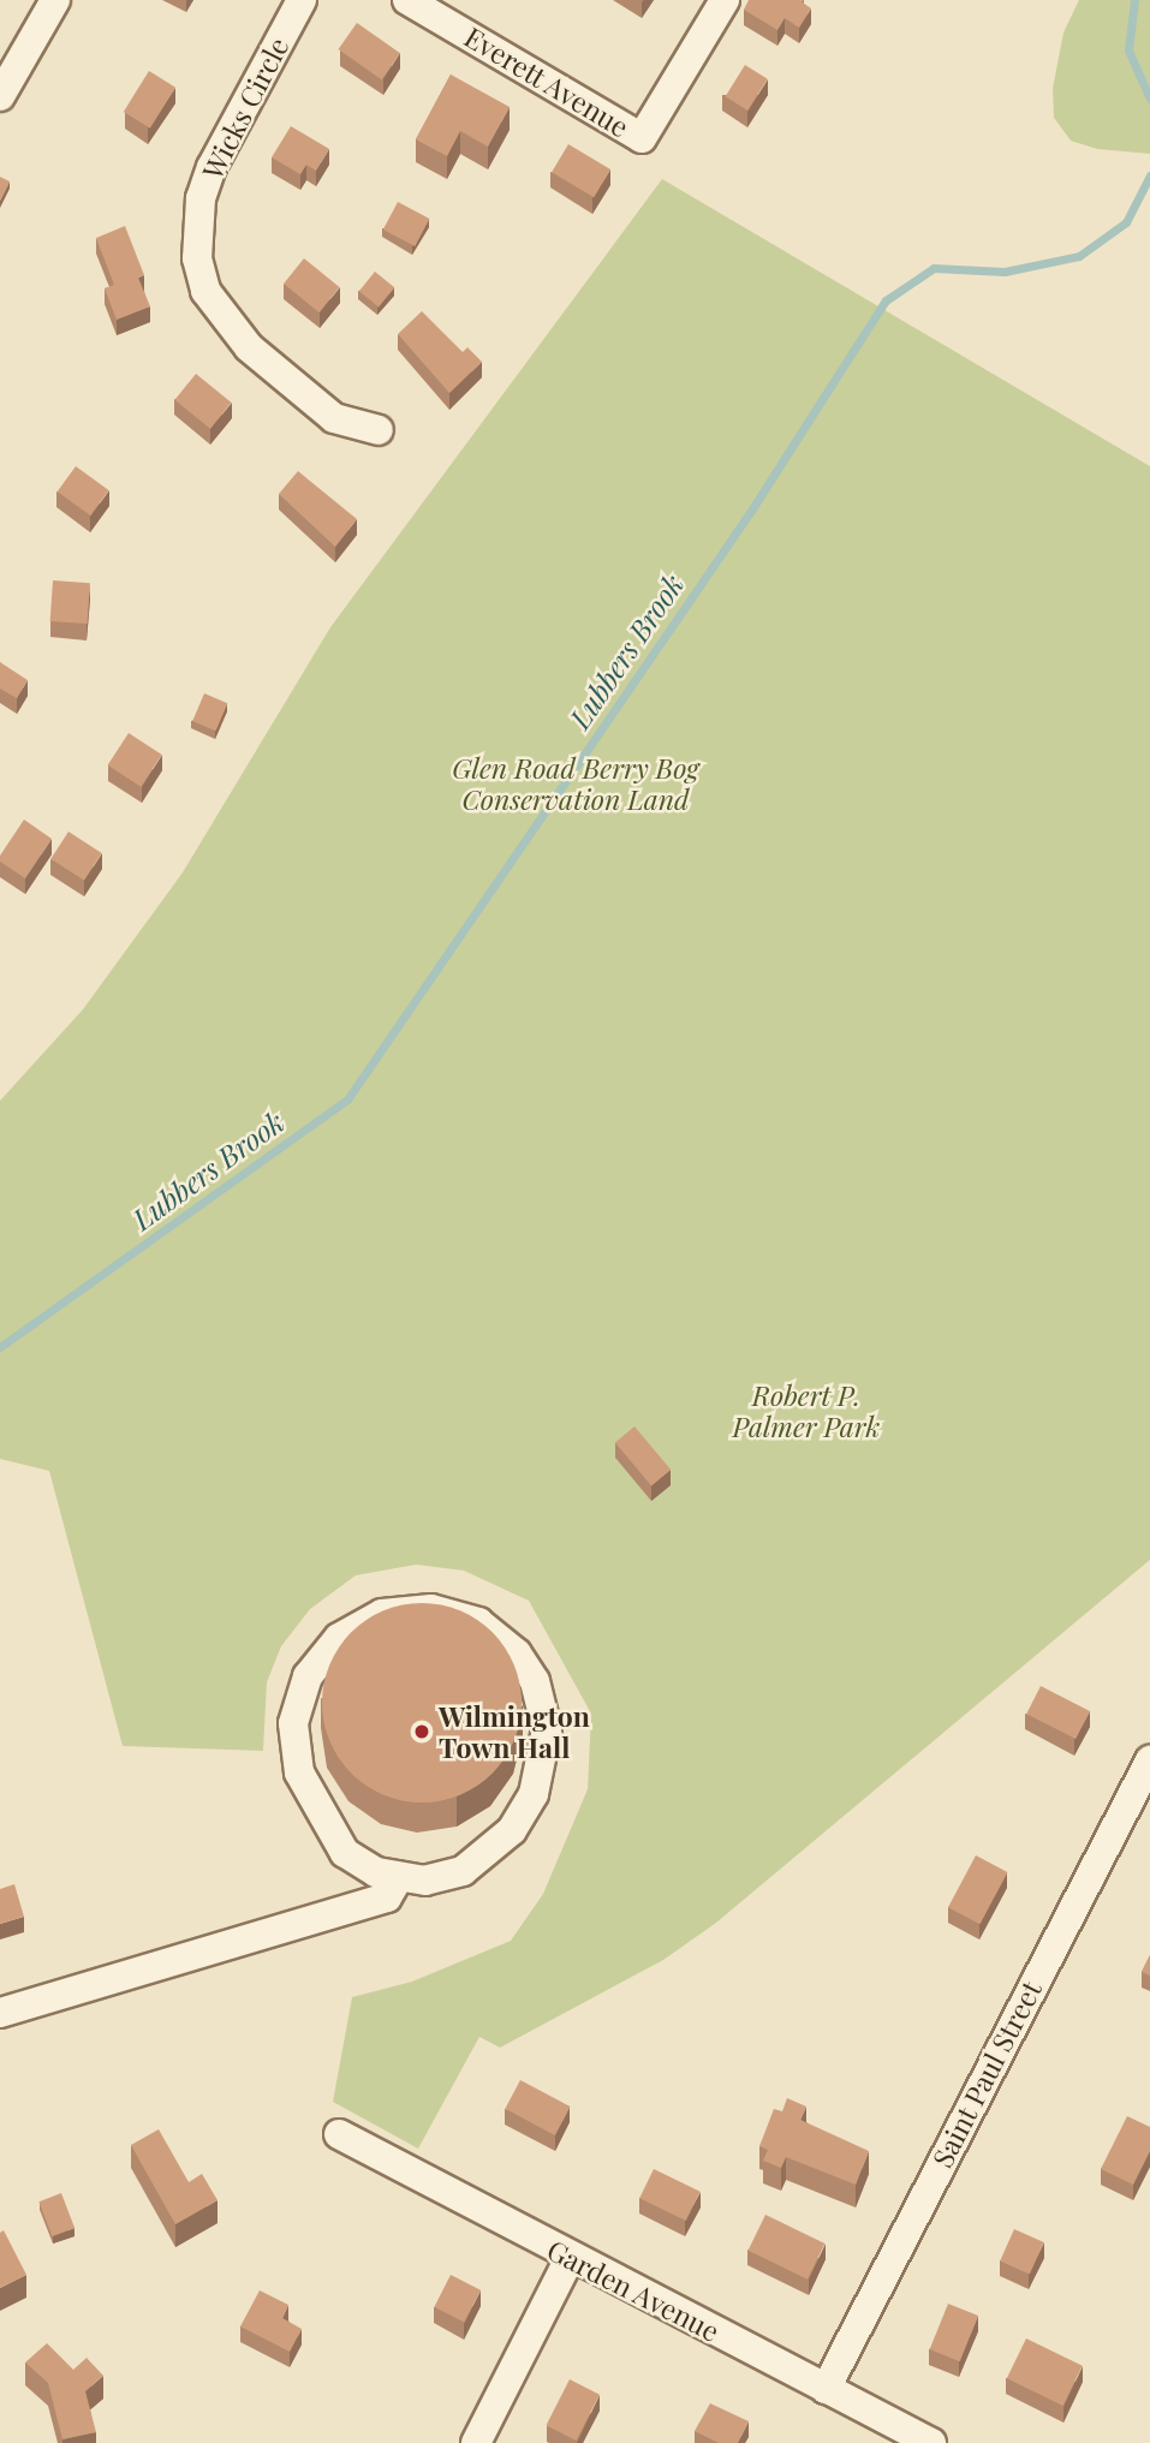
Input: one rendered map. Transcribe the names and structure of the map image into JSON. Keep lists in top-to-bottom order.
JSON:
{
  "streets": {
    "street": [
      "Everett Avenue",
      "Wicks Circle",
      "Saint Paul Street",
      "Garden Avenue"
    ]
  },
  "crossings": [
    ["Saint Paul Street", "Garden Avenue"]
  ],
  "water": ["Lubbers Brook"],
  "parks": ["Glen Road Berry Bog Conservation Land", "Robert P. Palmer Park"],
  "places": ["Wilmington Town Hall"]
}
